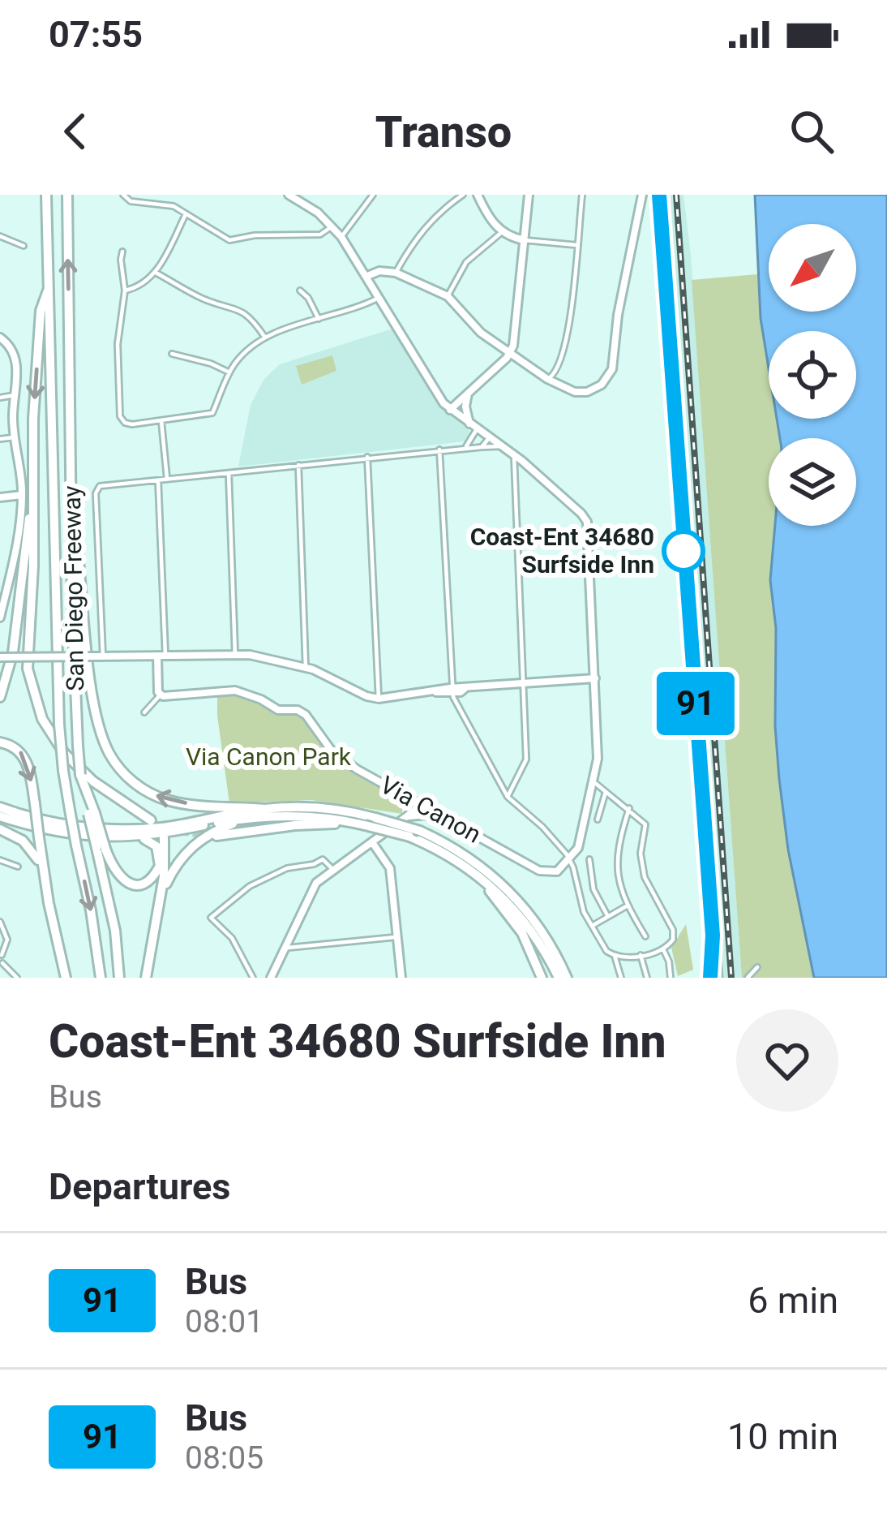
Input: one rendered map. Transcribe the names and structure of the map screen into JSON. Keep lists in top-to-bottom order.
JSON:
{
  "streets": {
    "highway": ["San Diego Freeway"],
    "main road": ["Via Canon"]
  },
  "parks": ["Via Canon Park"],
  "places": ["Coast-Ent 34680 Surfside Inn"],
  "lines": ["bus line 91"],
  "north": "bottom left",
  "page": {
    "status": "07:55",
    "header": "Transo",
    "on_map": "91",
    "heading": [
      ["Coast-Ent 34680 Surfside Inn", "Bus"],
      "Departures"
    ],
    "list": [
      {
        "mark": "91",
        "name": "Bus",
        "note": "08:01",
        "value": "6 min"
      },
      {
        "mark": "91",
        "name": "Bus",
        "note": "08:05",
        "value": "10 min"
      }
    ]
  }
}
